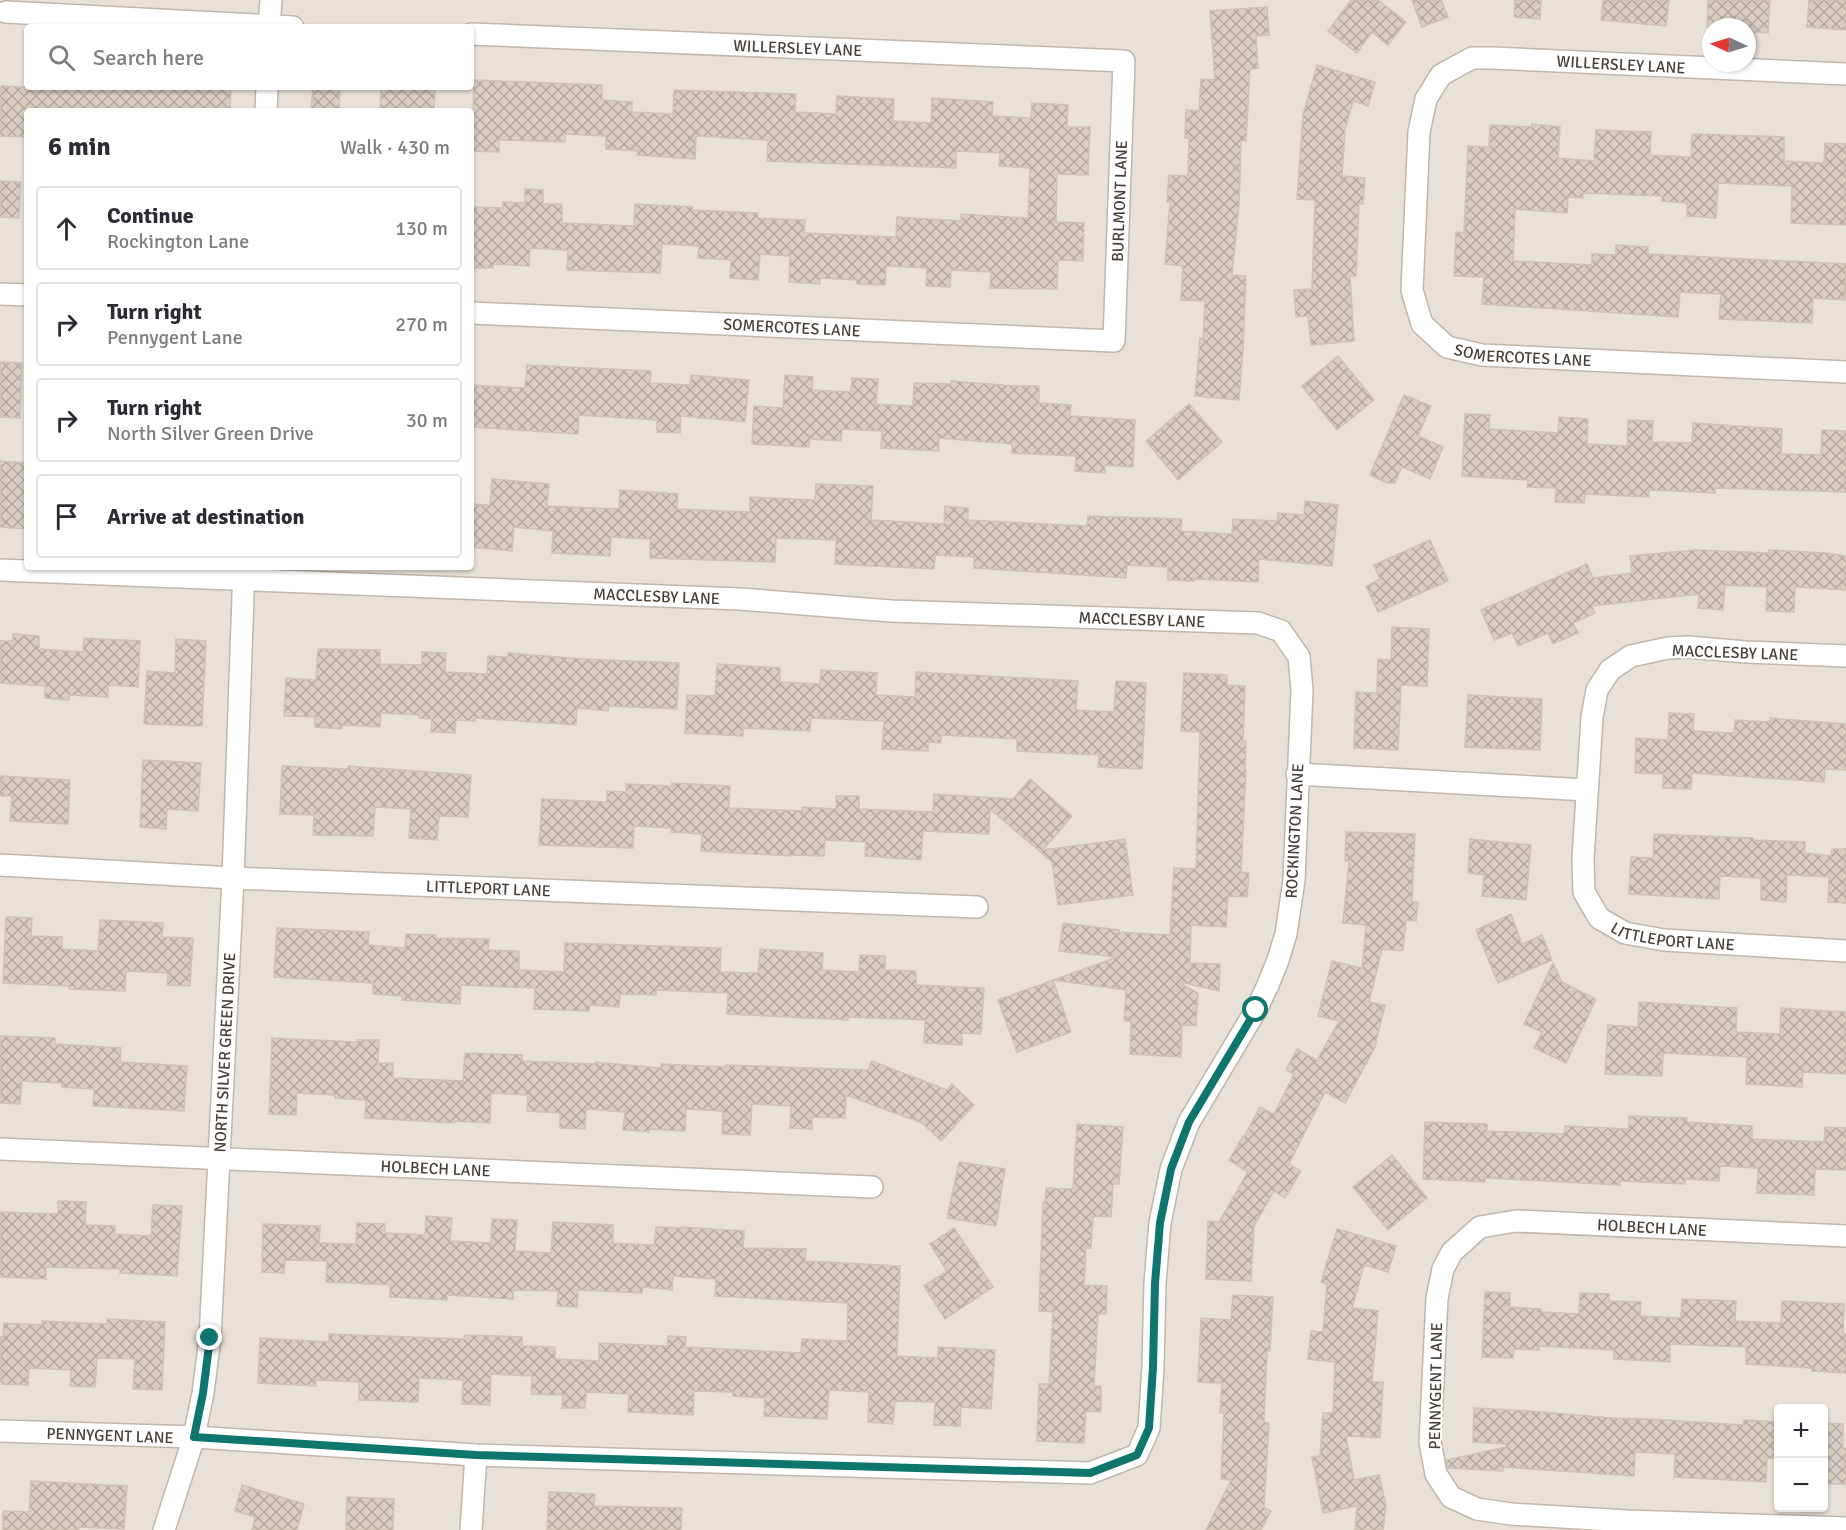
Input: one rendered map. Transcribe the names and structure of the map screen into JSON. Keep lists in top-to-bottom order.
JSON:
{
  "streets": {
    "street": [
      "WILLERSLEY LANE",
      "BURLMONT LANE",
      "SOMERCOTES LANE",
      "MACCLESBY LANE",
      "ROCKINGTON LANE",
      "LITTLEPORT LANE",
      "NORTH SILVER GREEN DRIVE",
      "HOLBECH LANE",
      "PENNYGENT LANE"
    ]
  },
  "crossings": [
    ["WILLERSLEY LANE", "BURLMONT LANE"],
    ["WILLERSLEY LANE", "SOMERCOTES LANE"],
    ["BURLMONT LANE", "SOMERCOTES LANE"],
    ["MACCLESBY LANE", "ROCKINGTON LANE"],
    ["MACCLESBY LANE", "LITTLEPORT LANE"],
    ["MACCLESBY LANE", "NORTH SILVER GREEN DRIVE"],
    ["ROCKINGTON LANE", "PENNYGENT LANE"],
    ["LITTLEPORT LANE", "NORTH SILVER GREEN DRIVE"],
    ["NORTH SILVER GREEN DRIVE", "HOLBECH LANE"],
    ["NORTH SILVER GREEN DRIVE", "PENNYGENT LANE"],
    ["HOLBECH LANE", "PENNYGENT LANE"]
  ],
  "north": "left",
  "page": {
    "search": "Search here",
    "heading": ["6 min", "Walk · 430 m"],
    "list": [
      ["Continue", "Rockington Lane", "130 m"],
      ["Turn right", "Pennygent Lane", "270 m"],
      ["Turn right", "North Silver Green Drive", "30 m"],
      "Arrive at destination"
    ],
    "map_buttons": ["+", "−"]
  }
}
